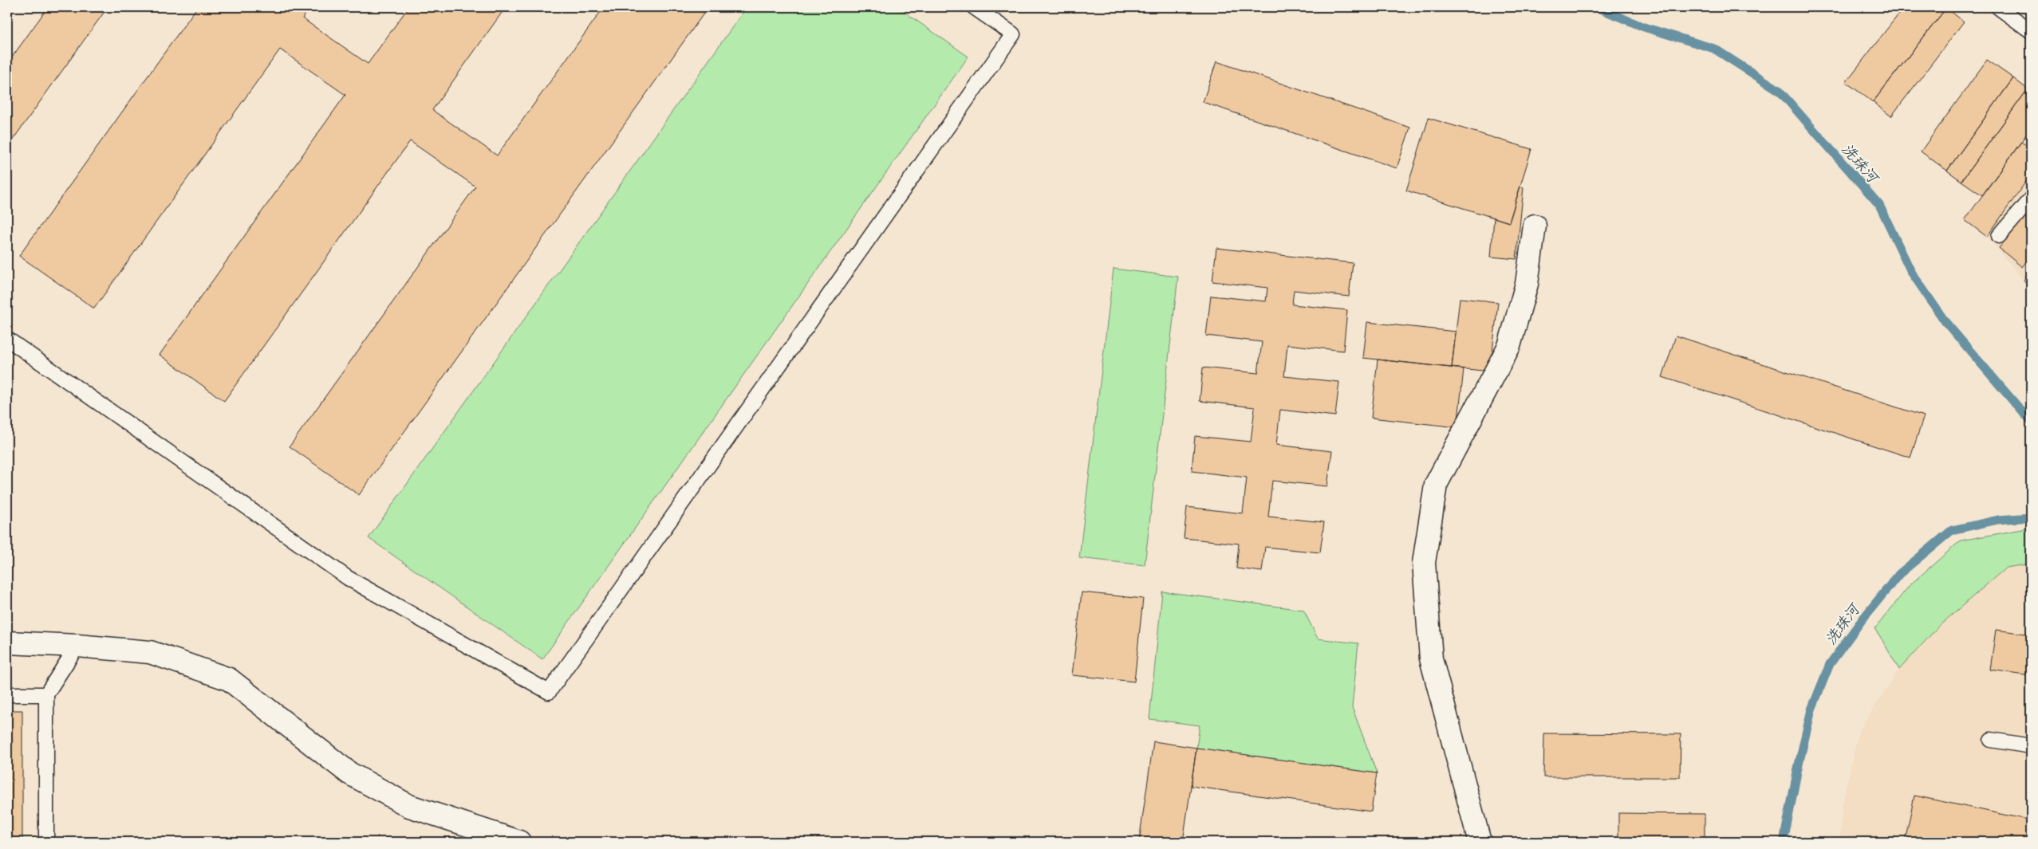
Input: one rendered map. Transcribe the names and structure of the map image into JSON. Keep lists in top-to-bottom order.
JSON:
{
  "water": ["洗珠河"]
}
